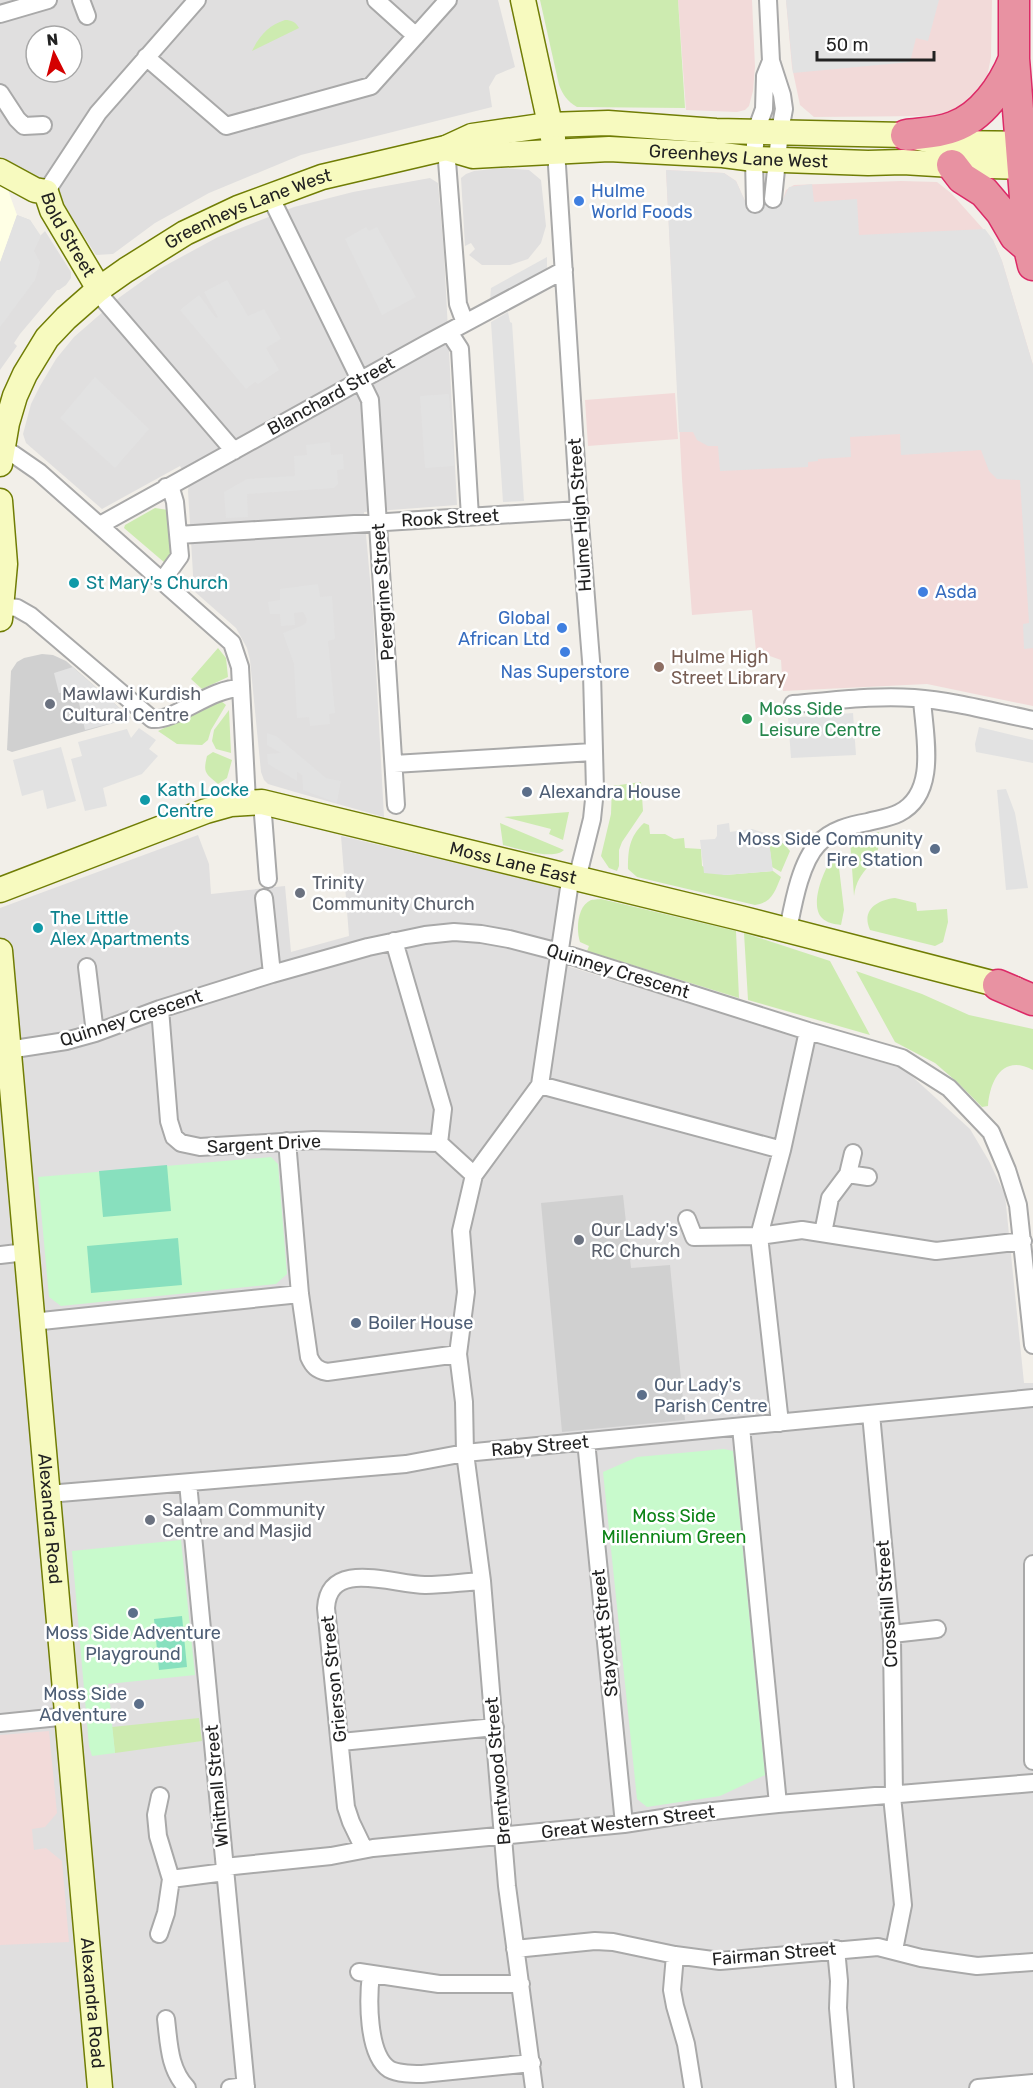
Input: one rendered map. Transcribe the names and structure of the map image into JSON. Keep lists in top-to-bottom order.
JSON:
{
  "streets": {
    "street": [
      "Greenheys Lane West",
      "Bold Street",
      "Blanchard Street",
      "Hulme High Street",
      "Rook Street",
      "Peregrine Street",
      "Moss Lane East",
      "Quinney Crescent",
      "Sargent Drive",
      "Raby Street",
      "Alexandra Road",
      "Crosshill Street",
      "Staycott Street",
      "Grierson Street",
      "Brentwood Street",
      "Whitnall Street",
      "Great Western Street",
      "Fairman Street"
    ]
  },
  "crossings": [
    ["Greenheys Lane West", "Bold Street"],
    ["Greenheys Lane West", "Hulme High Street"],
    ["Greenheys Lane West", "Peregrine Street"],
    ["Blanchard Street", "Hulme High Street"],
    ["Blanchard Street", "Peregrine Street"],
    ["Hulme High Street", "Rook Street"],
    ["Hulme High Street", "Moss Lane East"],
    ["Hulme High Street", "Quinney Crescent"],
    ["Rook Street", "Peregrine Street"],
    ["Quinney Crescent", "Sargent Drive"],
    ["Quinney Crescent", "Alexandra Road"],
    ["Raby Street", "Alexandra Road"],
    ["Raby Street", "Crosshill Street"],
    ["Raby Street", "Staycott Street"],
    ["Raby Street", "Brentwood Street"],
    ["Raby Street", "Whitnall Street"],
    ["Crosshill Street", "Great Western Street"],
    ["Crosshill Street", "Fairman Street"],
    ["Staycott Street", "Great Western Street"],
    ["Grierson Street", "Brentwood Street"],
    ["Grierson Street", "Great Western Street"],
    ["Brentwood Street", "Great Western Street"],
    ["Brentwood Street", "Fairman Street"],
    ["Whitnall Street", "Great Western Street"]
  ],
  "parks": ["Moss Side Millennium Green"],
  "places": [
    "Hulme World Foods",
    "St Mary's Church",
    "Asda",
    "Global African Ltd",
    "Nas Superstore",
    "Hulme High Street Library",
    "Mawlawi Kurdish Cultural Centre",
    "Moss Side Leisure Centre",
    "Alexandra House",
    "Kath Locke Centre",
    "Moss Side Community Fire Station",
    "Trinity Community Church",
    "The Little Alex Apartments",
    "Our Lady's RC Church",
    "Boiler House",
    "Our Lady's Parish Centre",
    "Salaam Community Centre and Masjid",
    "Moss Side Adventure Playground",
    "Moss Side Adventure"
  ],
  "scale_bar": "50 m",
  "north": "top"
}
